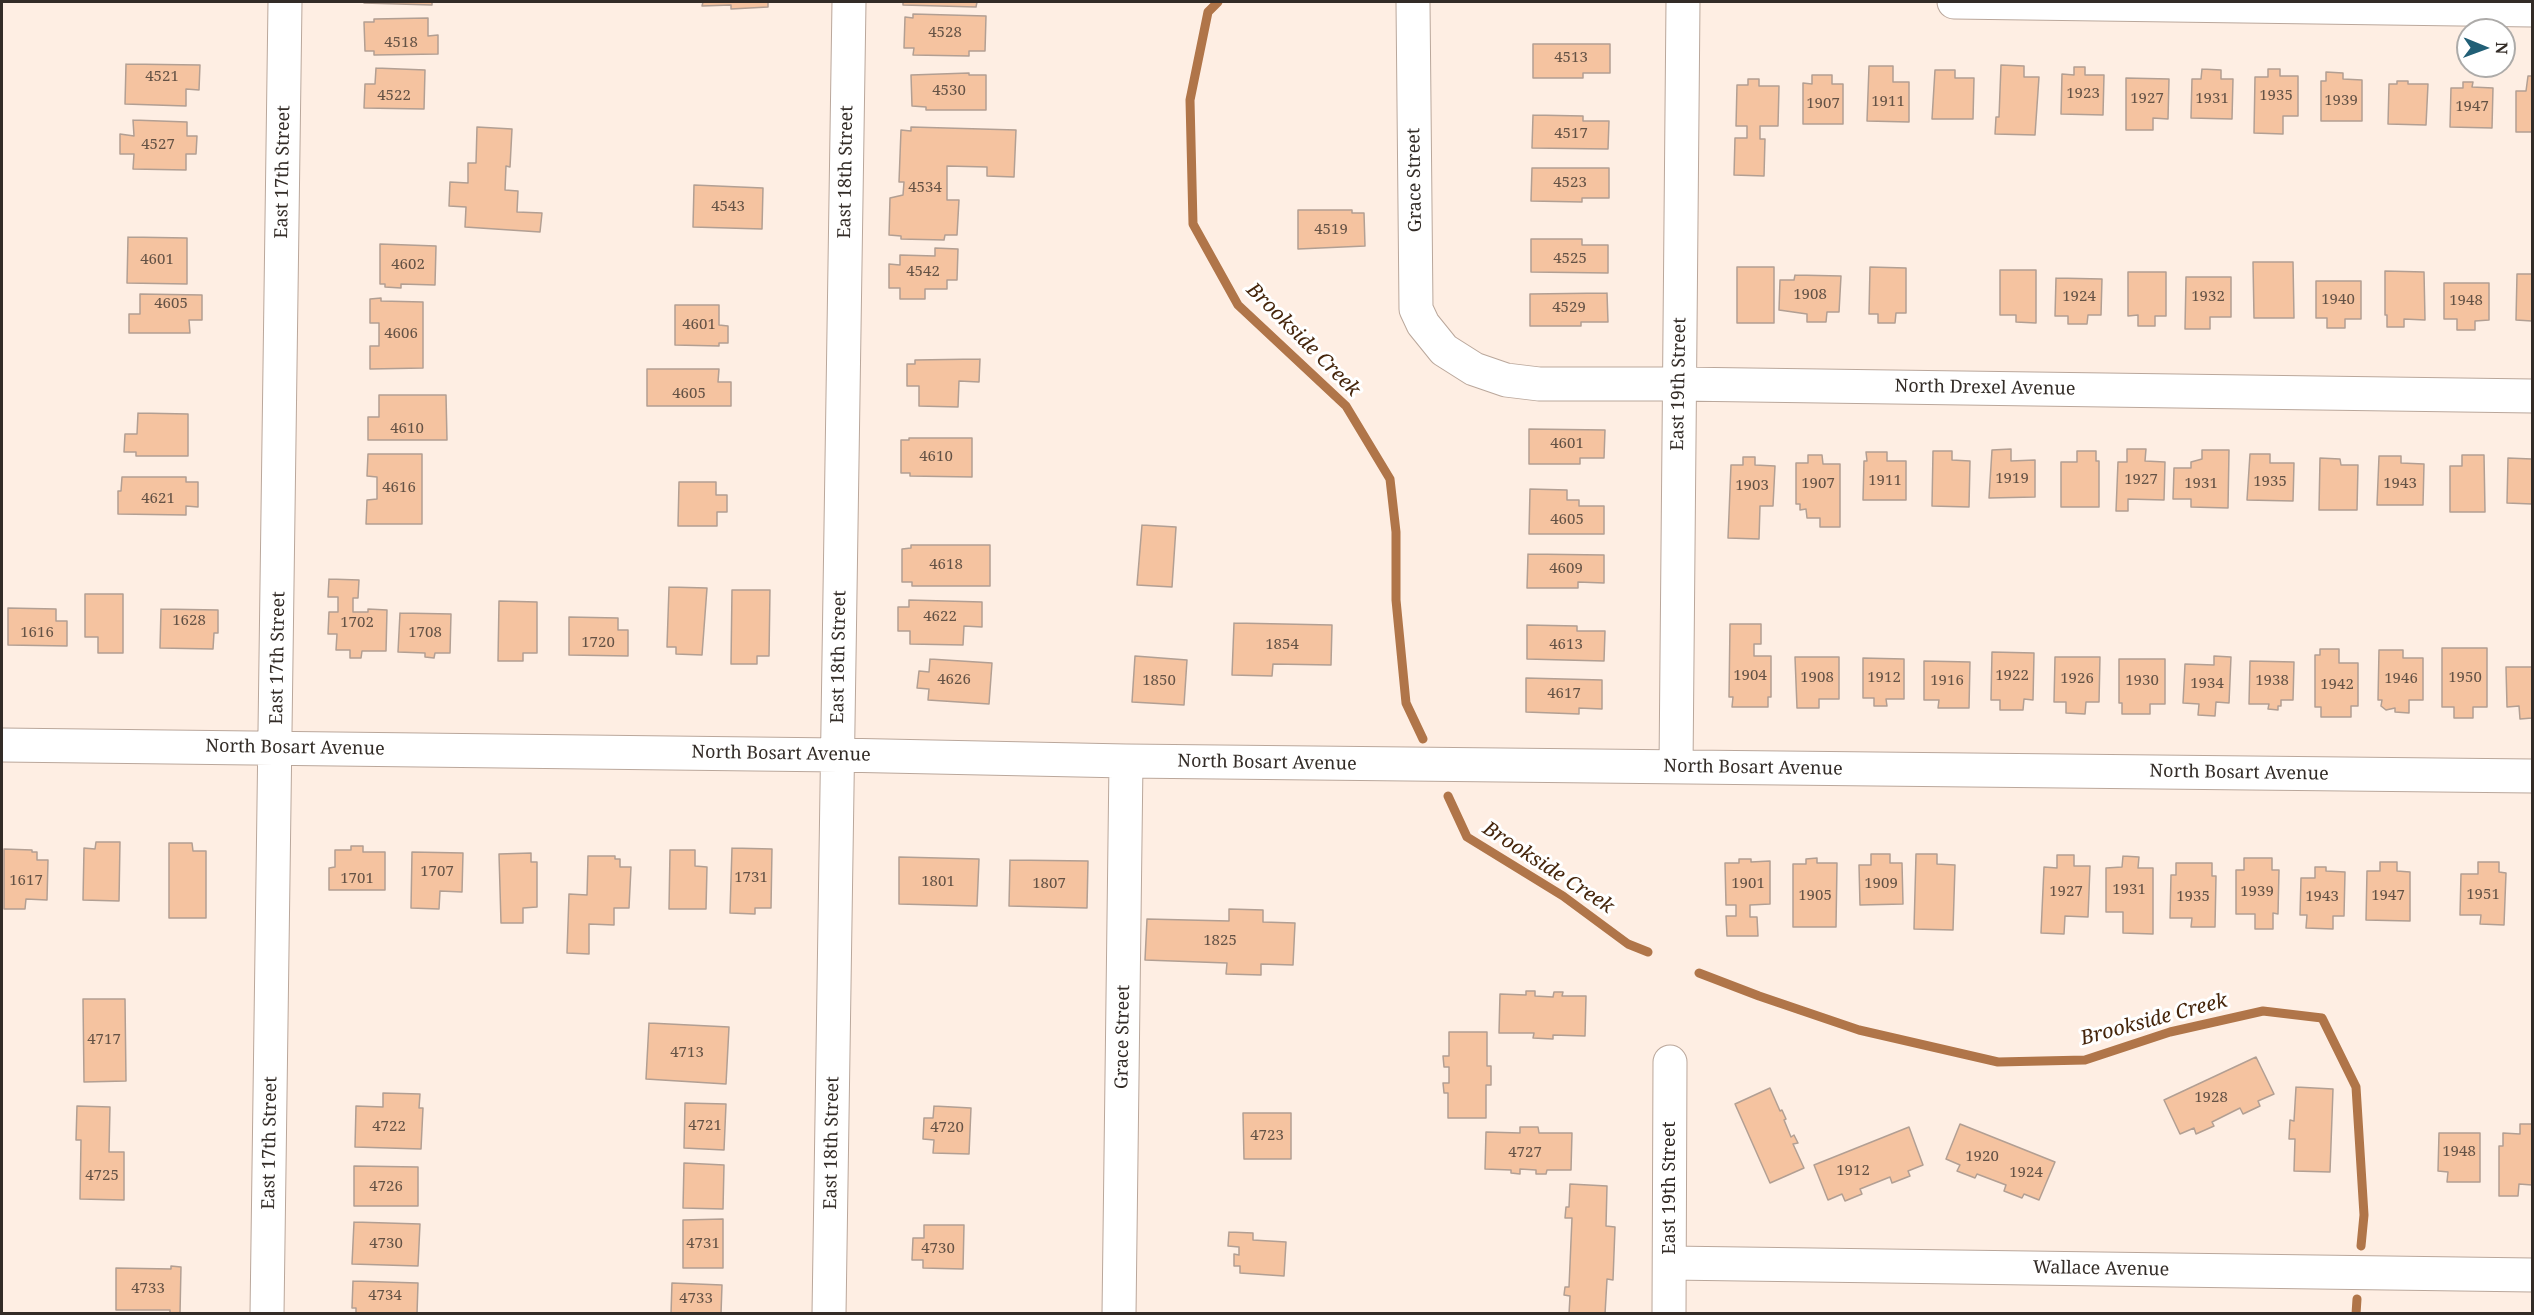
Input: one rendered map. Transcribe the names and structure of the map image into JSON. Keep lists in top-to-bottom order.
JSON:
{
  "streets": {
    "street": [
      "East 17th Street",
      "East 18th Street",
      "Grace Street",
      "East 19th Street",
      "North Drexel Avenue",
      "North Bosart Avenue",
      "Wallace Avenue"
    ]
  },
  "crossings": [
    ["East 17th Street", "North Bosart Avenue"],
    ["East 18th Street", "North Bosart Avenue"],
    ["Grace Street", "North Drexel Avenue"],
    ["Grace Street", "North Bosart Avenue"],
    ["East 19th Street", "North Drexel Avenue"],
    ["East 19th Street", "North Bosart Avenue"],
    ["East 19th Street", "Wallace Avenue"]
  ],
  "water": ["Brookside Creek"],
  "house_numbers": [
    "4528",
    "4518",
    "4513",
    "4521",
    "4530",
    "1923",
    "4522",
    "1935",
    "1927",
    "1931",
    "1939",
    "1911",
    "1907",
    "1947",
    "4517",
    "4527",
    "4523",
    "4534",
    "4543",
    "4519",
    "4525",
    "4601",
    "4602",
    "4542",
    "1908",
    "1924",
    "1932",
    "1940",
    "1948",
    "4605",
    "4529",
    "4601",
    "4606",
    "4605",
    "4610",
    "4601",
    "4610",
    "1919",
    "1927",
    "1911",
    "1935",
    "1907",
    "1931",
    "1943",
    "1903",
    "4616",
    "4621",
    "4605",
    "4618",
    "4609",
    "4622",
    "1628",
    "1702",
    "1616",
    "1708",
    "1720",
    "1854",
    "4613",
    "1904",
    "1922",
    "1908",
    "1912",
    "1950",
    "1926",
    "1946",
    "4626",
    "1850",
    "1916",
    "1930",
    "1938",
    "1934",
    "1942",
    "4617",
    "1707",
    "1731",
    "1701",
    "1617",
    "1801",
    "1807",
    "1901",
    "1909",
    "1931",
    "1927",
    "1939",
    "1951",
    "1905",
    "1947",
    "1935",
    "1943",
    "1825",
    "4717",
    "4713",
    "1928",
    "4721",
    "4722",
    "4720",
    "4723",
    "1948",
    "4727",
    "1920",
    "1912",
    "1924",
    "4725",
    "4726",
    "4730",
    "4731",
    "4730",
    "4733",
    "4734",
    "4733"
  ],
  "north": "right"
}
